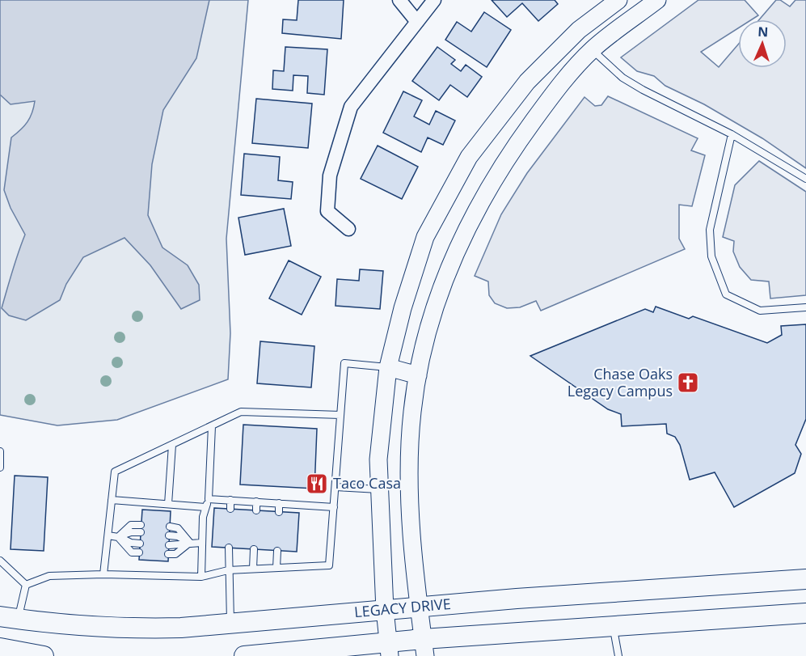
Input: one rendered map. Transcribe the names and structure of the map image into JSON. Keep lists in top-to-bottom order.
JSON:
{
  "streets": {
    "main road": ["LEGACY DRIVE"]
  },
  "places": {
    "church": ["Chase Oaks Legacy Campus"],
    "restaurant": ["Taco Casa"]
  },
  "north": "top"
}
